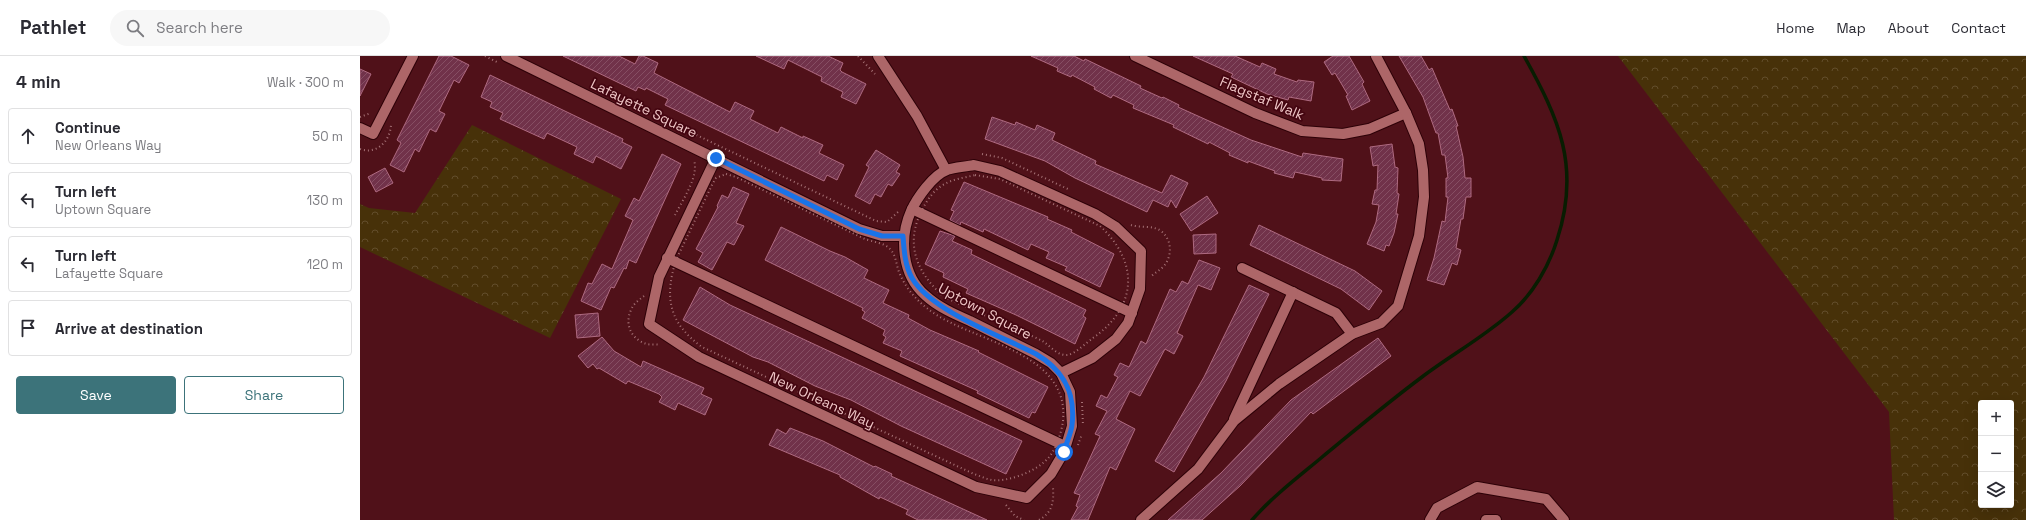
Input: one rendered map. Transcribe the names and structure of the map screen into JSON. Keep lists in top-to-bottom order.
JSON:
{
  "streets": {
    "street": [
      "Flagstaf Walk",
      "Lafayette Square",
      "Uptown Square",
      "New Orleans Way"
    ]
  },
  "crossings": [
    ["Lafayette Square", "Uptown Square"],
    ["Lafayette Square", "New Orleans Way"],
    ["Uptown Square", "New Orleans Way"]
  ],
  "page": {
    "header": "Pathlet",
    "search": "Search here",
    "nav": [
      "Home",
      "Map",
      "About",
      "Contact"
    ],
    "heading": ["4 min", "Walk · 300 m"],
    "list": [
      ["Continue", "New Orleans Way", "50 m"],
      ["Turn left", "Uptown Square", "130 m"],
      ["Turn left", "Lafayette Square", "120 m"],
      "Arrive at destination"
    ],
    "buttons": ["Save", "Share"],
    "map_buttons": ["+", "−"]
  }
}
